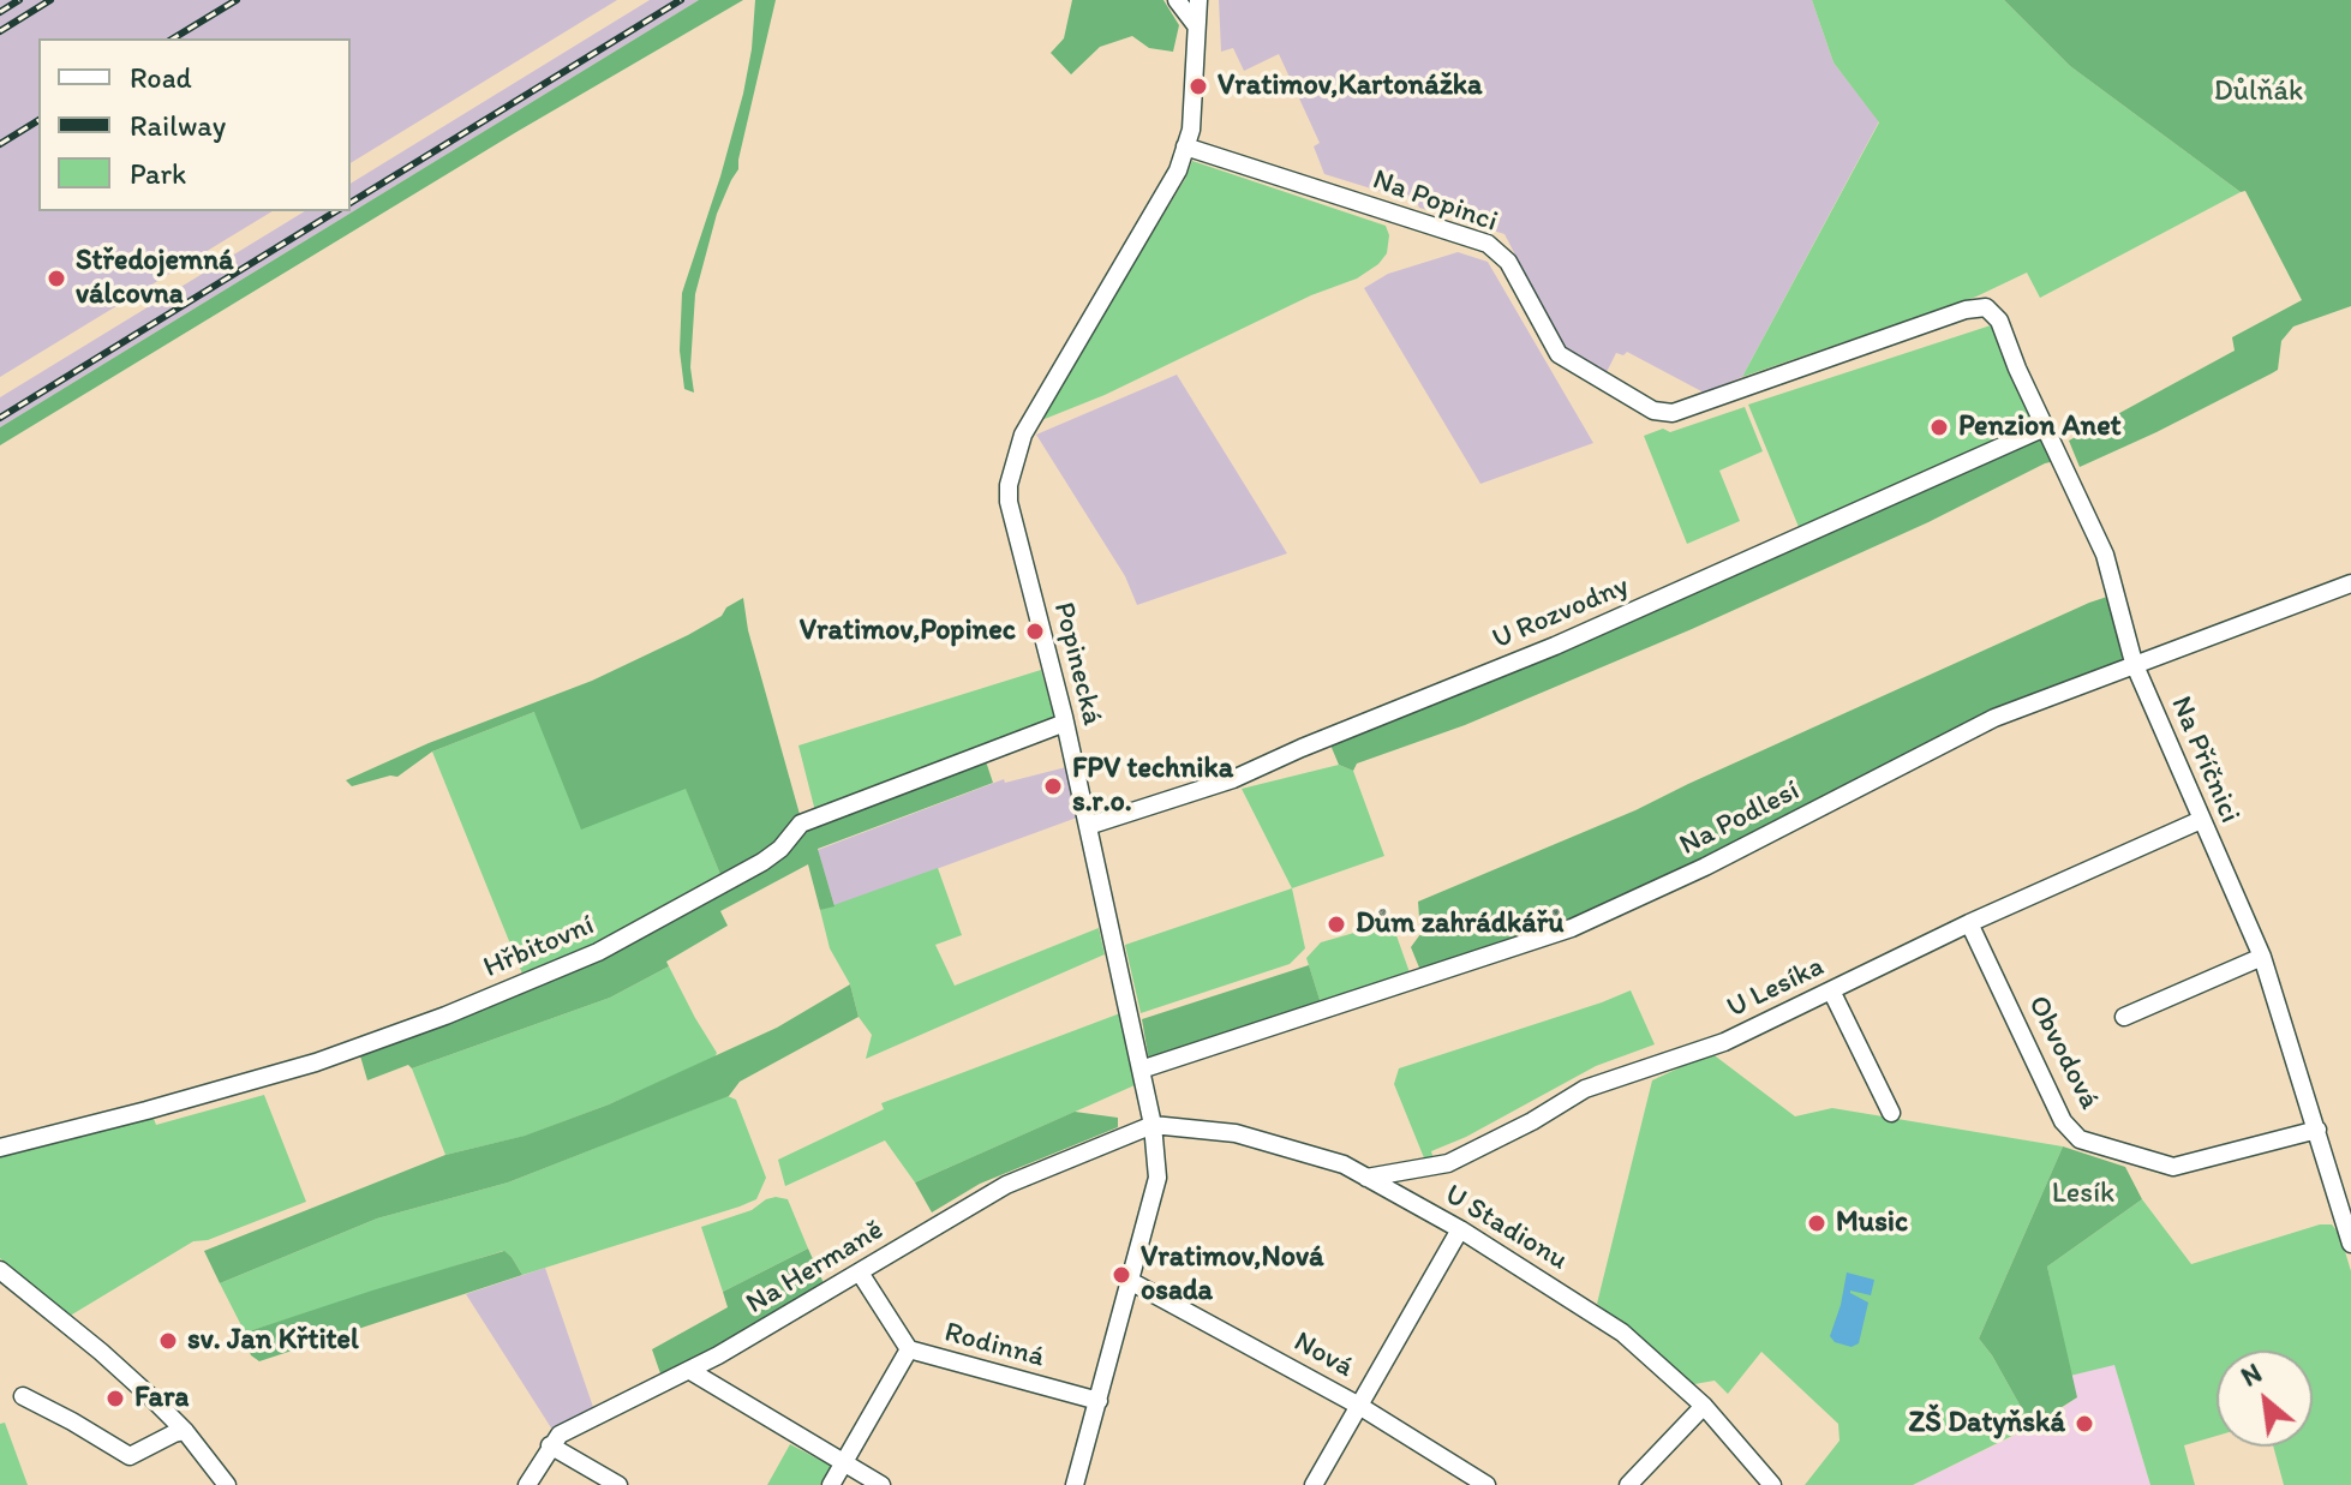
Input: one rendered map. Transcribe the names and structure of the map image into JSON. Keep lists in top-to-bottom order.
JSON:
{
  "streets": {
    "street": [
      "Na Popinci",
      "U Rozvodny",
      "Popinecká",
      "Na Příčnici",
      "Na Podlesí",
      "Hřbitovní",
      "U Lesíka",
      "Obvodová",
      "U Stadionu",
      "Na Hermaně",
      "Rodinná",
      "Nová"
    ]
  },
  "crossings": [
    ["Na Popinci", "Popinecká"],
    ["Na Popinci", "Na Příčnici"],
    ["U Rozvodny", "Popinecká"],
    ["U Rozvodny", "Na Příčnici"],
    ["Popinecká", "Na Podlesí"],
    ["Popinecká", "Hřbitovní"],
    ["Popinecká", "U Stadionu"],
    ["Popinecká", "Na Hermaně"],
    ["Popinecká", "Rodinná"],
    ["Popinecká", "Nová"],
    ["Na Příčnici", "Na Podlesí"],
    ["Na Příčnici", "U Lesíka"],
    ["Na Příčnici", "Obvodová"],
    ["U Lesíka", "Obvodová"],
    ["U Lesíka", "U Stadionu"],
    ["U Stadionu", "Na Hermaně"],
    ["Na Hermaně", "Rodinná"]
  ],
  "parks": ["Důlňák", "Lesík"],
  "places": [
    "Vratimov,Kartonážka",
    "Středojemná válcovna",
    "Penzion Anet",
    "Vratimov,Popinec",
    "FPV technika s.r.o.",
    "Dům zahrádkářů",
    "Music",
    "Vratimov,Nová osada",
    "sv. Jan Křtitel",
    "Fara",
    "ZŠ Datyňská"
  ],
  "legend": ["Road", "Railway", "Park"],
  "north": "top left"
}
